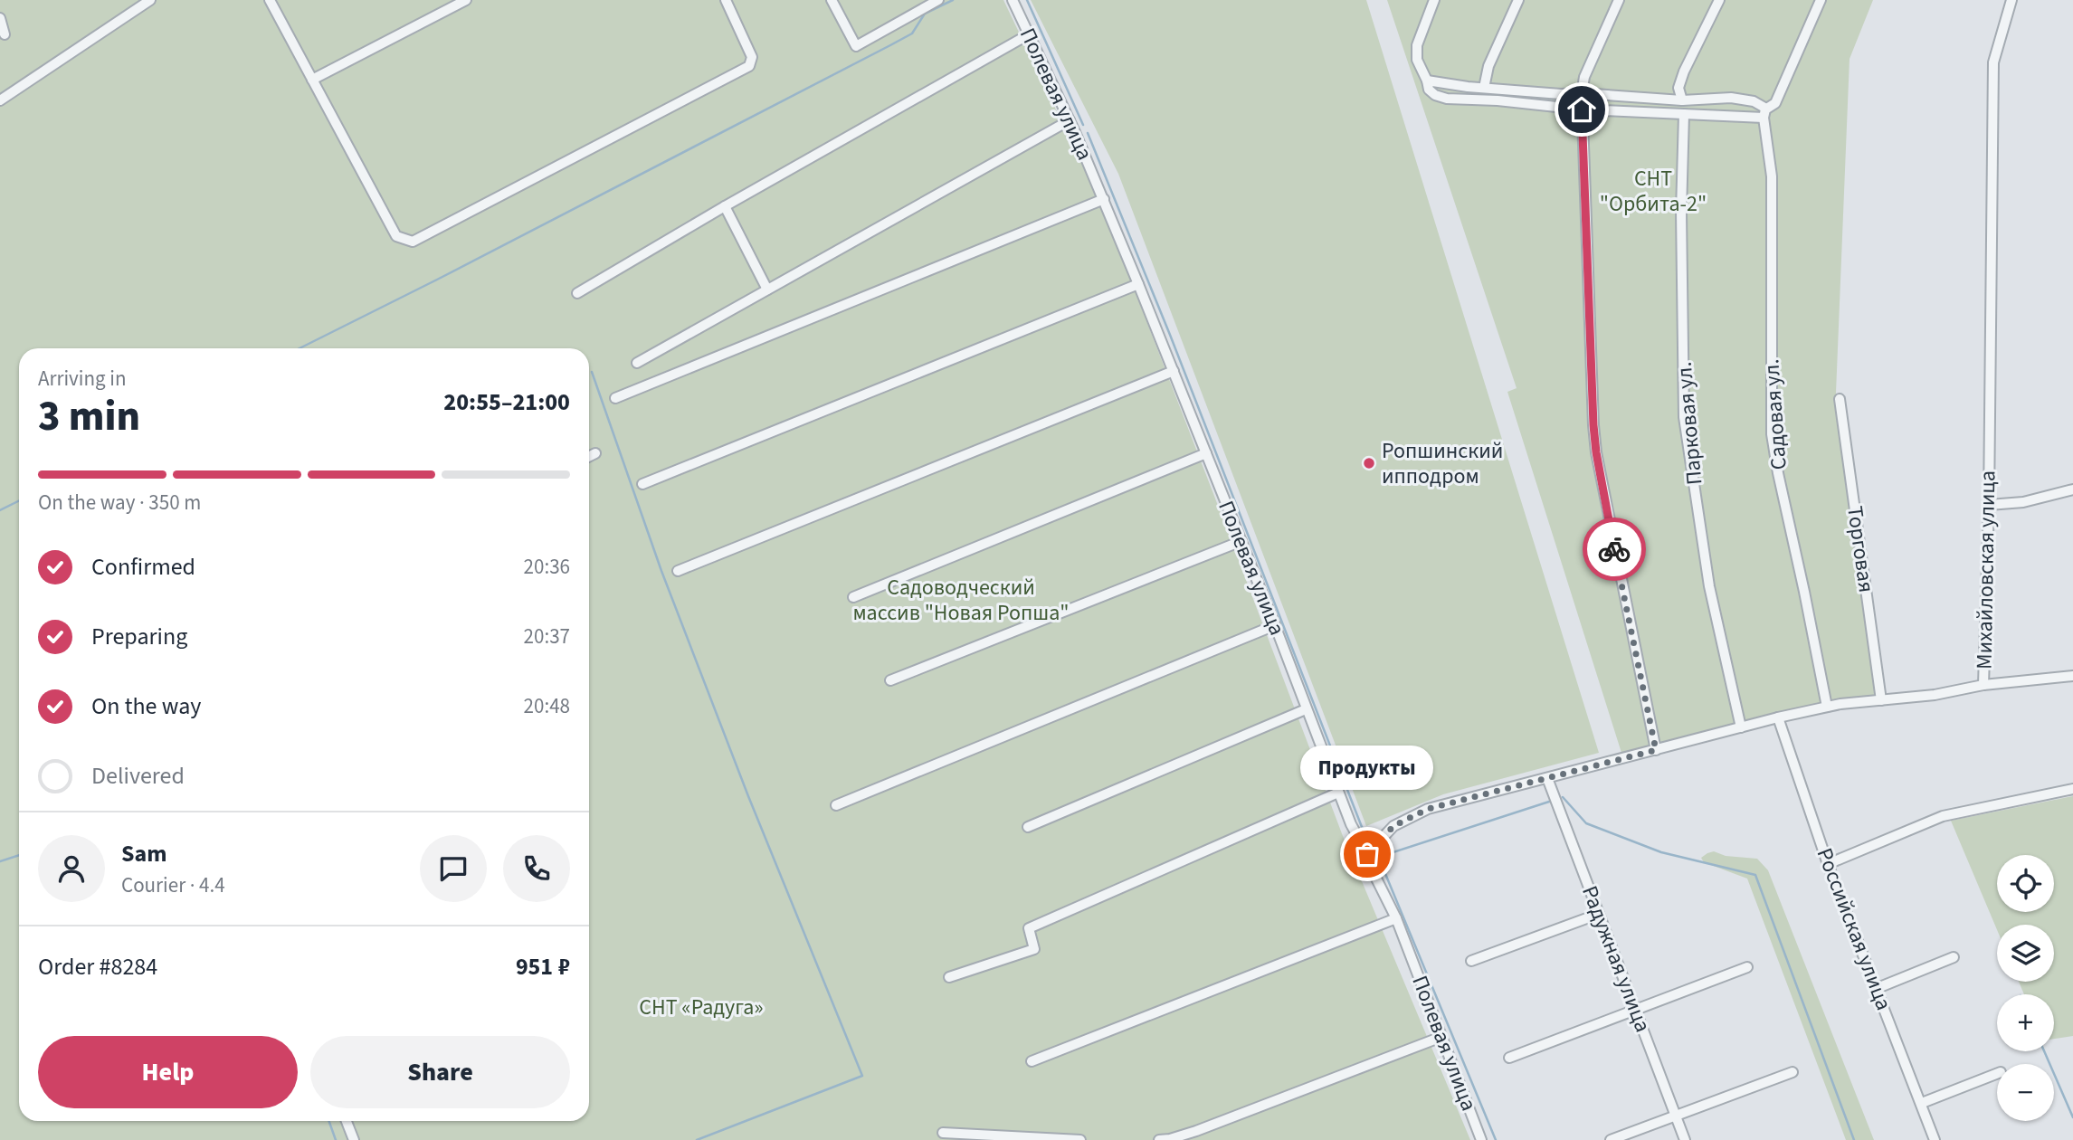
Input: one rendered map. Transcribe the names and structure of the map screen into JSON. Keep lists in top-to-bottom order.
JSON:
{
  "streets": {
    "street": [
      "Полевая улица",
      "Садовая ул.",
      "Парковая ул.",
      "Торговая",
      "Михайловская улица",
      "Российская улица",
      "Радужная улица"
    ]
  },
  "crossings": [
    ["Полевая улица", "Михайловская улица"],
    ["Садовая ул.", "Михайловская улица"],
    ["Парковая ул.", "Михайловская улица"],
    ["Торговая", "Михайловская улица"],
    ["Михайловская улица", "Российская улица"],
    ["Михайловская улица", "Радужная улица"]
  ],
  "parks": ["СНТ \"Орбита-2\"", "Садоводческий массив \"Новая Ропша\"", "СНТ «Радуга»"],
  "places": ["Ропшинский ипподром", "Продукты"],
  "page": {
    "heading": ["3 min", "Arriving in", "20:55–21:00"],
    "panel": [
      "Sam",
      "Courier · 4.4",
      "Order #8284",
      "951 ₽"
    ],
    "bar": "On the way · 350 m",
    "list": [
      ["Confirmed", "20:36"],
      ["Preparing", "20:37"],
      ["On the way", "20:48"],
      "Delivered"
    ],
    "bubble": "Продукты",
    "map_buttons": ["+", "−"],
    "buttons": ["Help", "Share"]
  }
}
